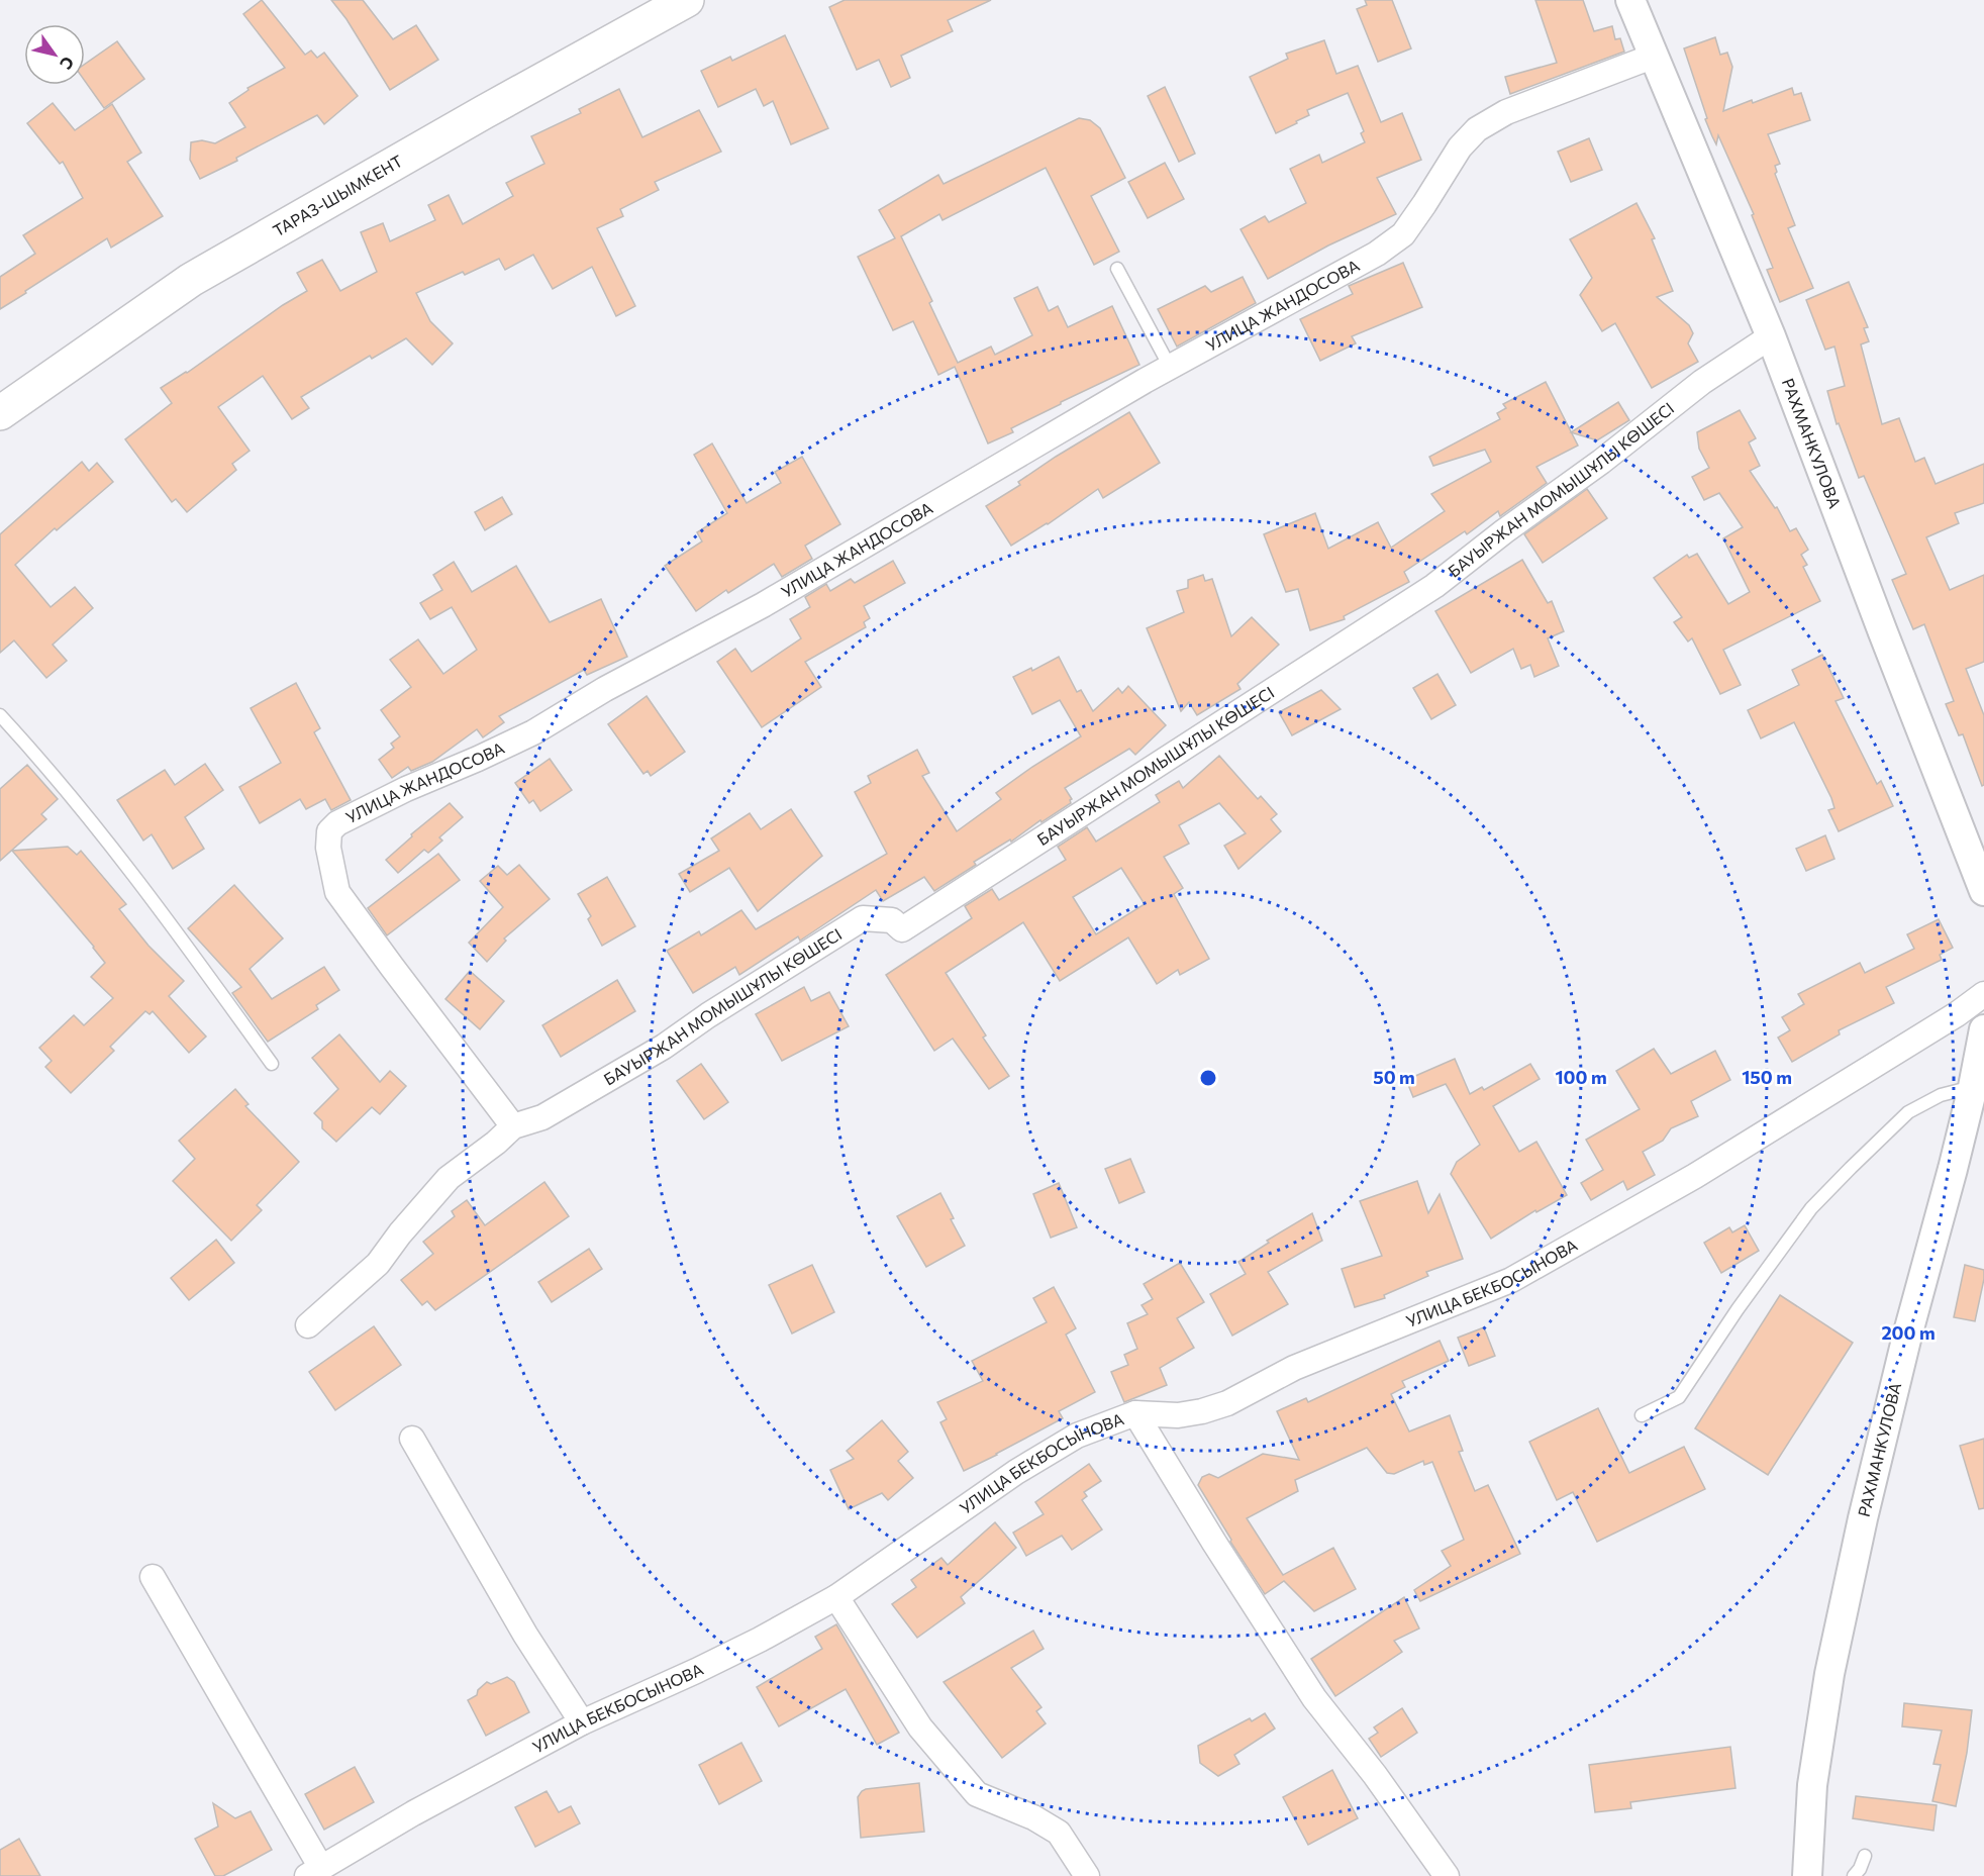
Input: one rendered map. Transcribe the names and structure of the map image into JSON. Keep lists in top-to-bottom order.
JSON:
{
  "streets": {
    "main road": ["ТАРАЗ-ШЫМКЕНТ"],
    "street": [
      "УЛИЦА ЖАНДОСОВА",
      "РАХМАНКУЛОВА",
      "БАУЫРЖАН МОМЫШҰЛЫ КӨШЕСІ",
      "УЛИЦА БЕКБОСЫНОВА"
    ]
  },
  "crossings": [
    ["УЛИЦА ЖАНДОСОВА", "РАХМАНКУЛОВА"],
    ["УЛИЦА ЖАНДОСОВА", "БАУЫРЖАН МОМЫШҰЛЫ КӨШЕСІ"],
    ["РАХМАНКУЛОВА", "БАУЫРЖАН МОМЫШҰЛЫ КӨШЕСІ"]
  ],
  "north": "bottom right",
  "rings": [
    "50 m",
    "100 m",
    "150 m",
    "200 m"
  ]
}
